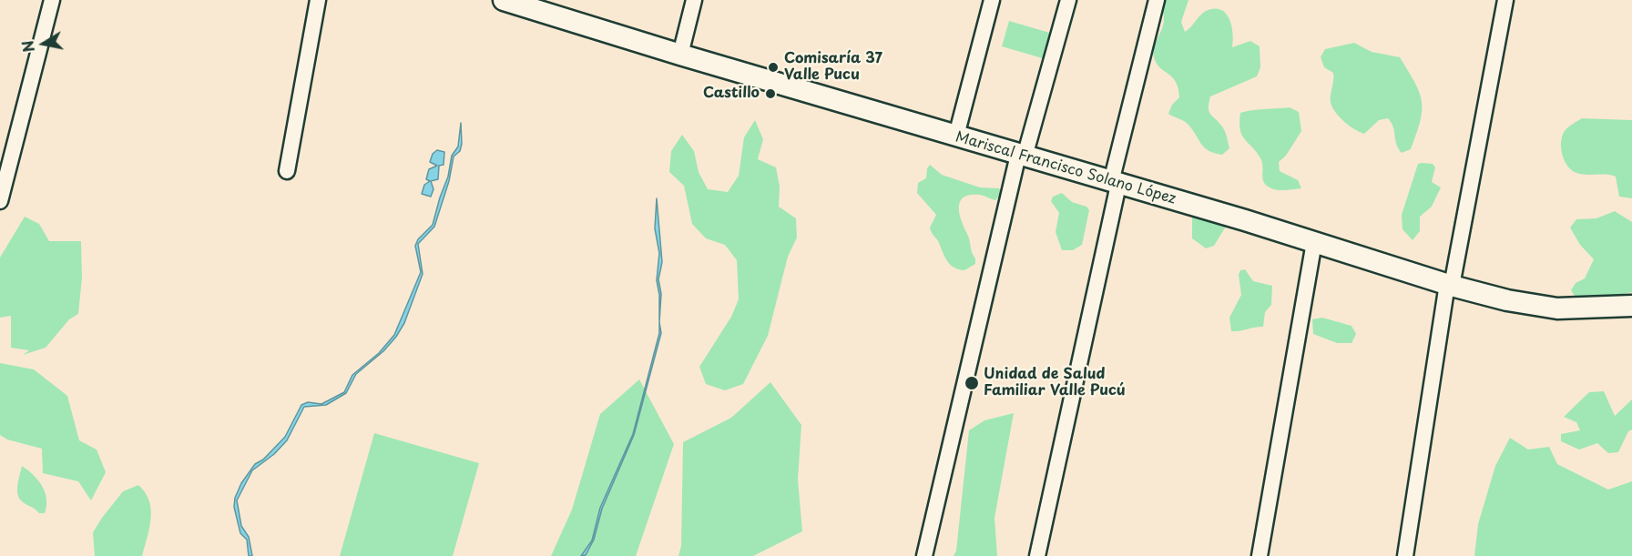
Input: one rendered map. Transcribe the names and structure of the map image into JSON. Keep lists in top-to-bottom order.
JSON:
{
  "streets": {
    "main road": ["Mariscal Francisco Solano López"]
  },
  "places": ["Comisaría 37 Valle Pucu", "Castillo", "Unidad de Salud Familiar Valle Pucú"],
  "north": "left"
}
